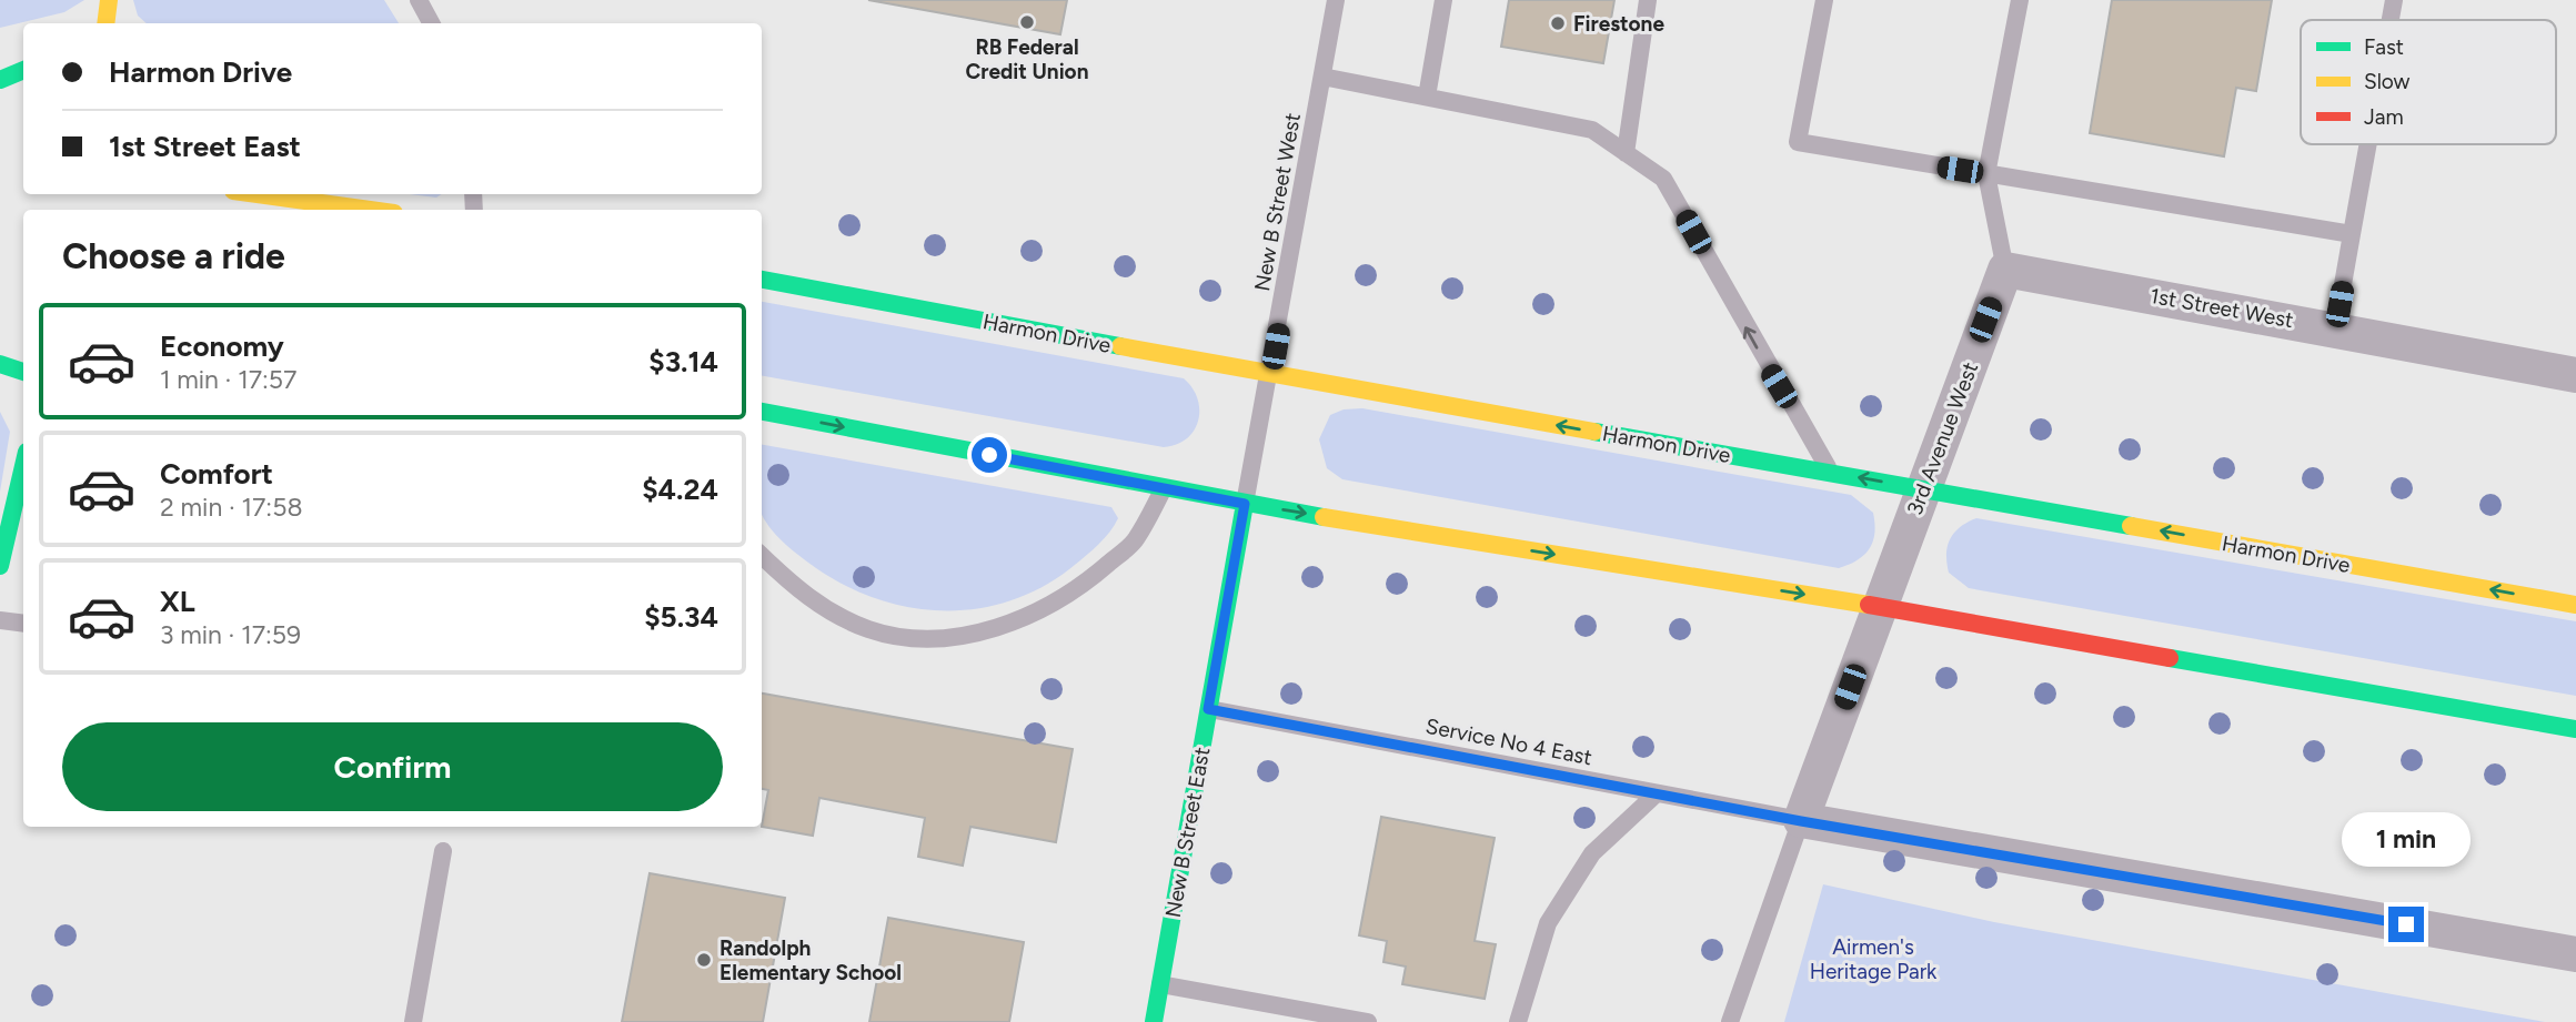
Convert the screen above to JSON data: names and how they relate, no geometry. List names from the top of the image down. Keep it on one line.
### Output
{"streets":{"street":["1st Street West","Harmon Drive","3rd Avenue West","New B Street East"],"lane":["New B Street West","Service No 4 East"]},"crossings":[["New B Street West","Harmon Drive"],["New B Street West","New B Street East"],["1st Street West","3rd Avenue West"],["Harmon Drive","3rd Avenue West"],["3rd Avenue West","Service No 4 East"],["Service No 4 East","New B Street East"]],"parks":["Airmen's Heritage Park"],"places":["RB Federal Credit Union","Firestone","Randolph Elementary School"],"legend":["Fast","Slow","Jam"],"page":{"banner":["Harmon Drive","1st Street East"],"heading":"Choose a ride","list":[{"name":"Economy","note":"1 min · 17:57","value":"$3.14"},{"name":"Comfort","note":"2 min · 17:58","value":"$4.24"},{"name":"XL","note":"3 min · 17:59","value":"$5.34"}],"buttons":"Confirm","bubble":"1 min"}}
